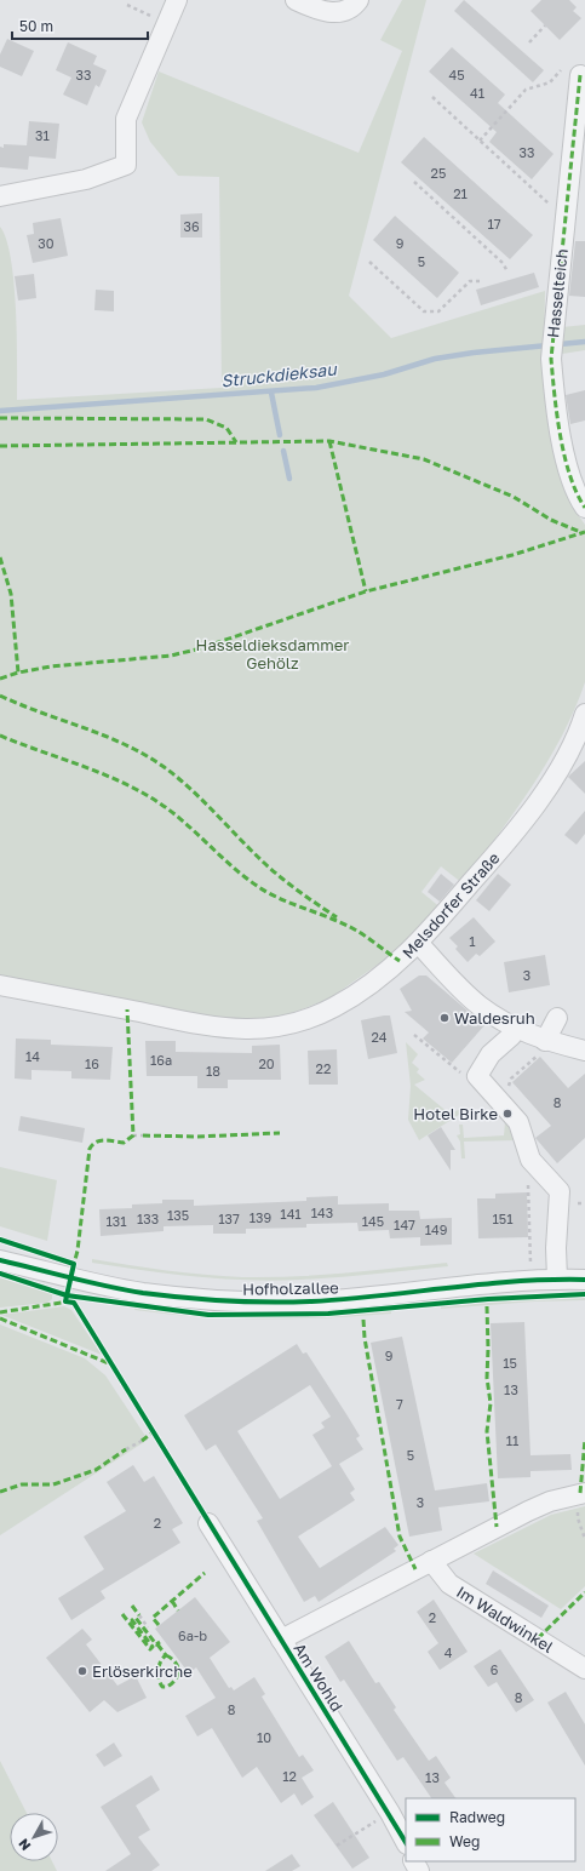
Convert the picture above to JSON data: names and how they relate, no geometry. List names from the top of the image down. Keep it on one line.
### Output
{"streets":{"street":["Hasselteich","Melsdorfer Straße","Hofholzallee","Im Waldwinkel","Am Wohld"]},"water":["Struckdieksau"],"parks":["Hasseldieksdammer Gehölz"],"places":["Waldesruh","Hotel Birke","Erlöserkirche"],"house_numbers":["33","45","41","31","33","25","21","17","36","30","9","5","1","3","24","14","16a","16","20","22","18","8","143","141","135","139","133","137","151","131","145","147","149","9","15","13","7","11","5","3","2","2","6a-b","4","6","8","8","10","12","13"],"legend":["Radweg","Weg"],"scale_bar":"50 m","north":"bottom left"}
